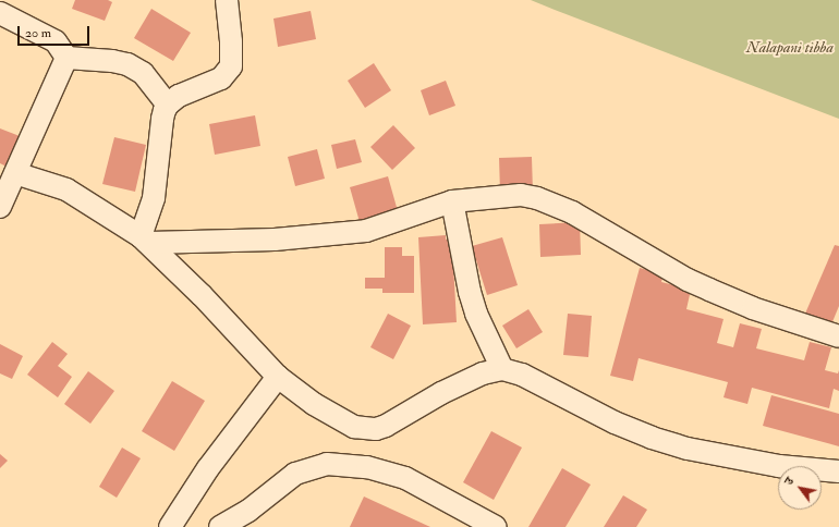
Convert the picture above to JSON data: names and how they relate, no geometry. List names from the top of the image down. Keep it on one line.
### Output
{"parks":["Nalapani tibba"],"scale_bar":"20 m","north":"top left"}
